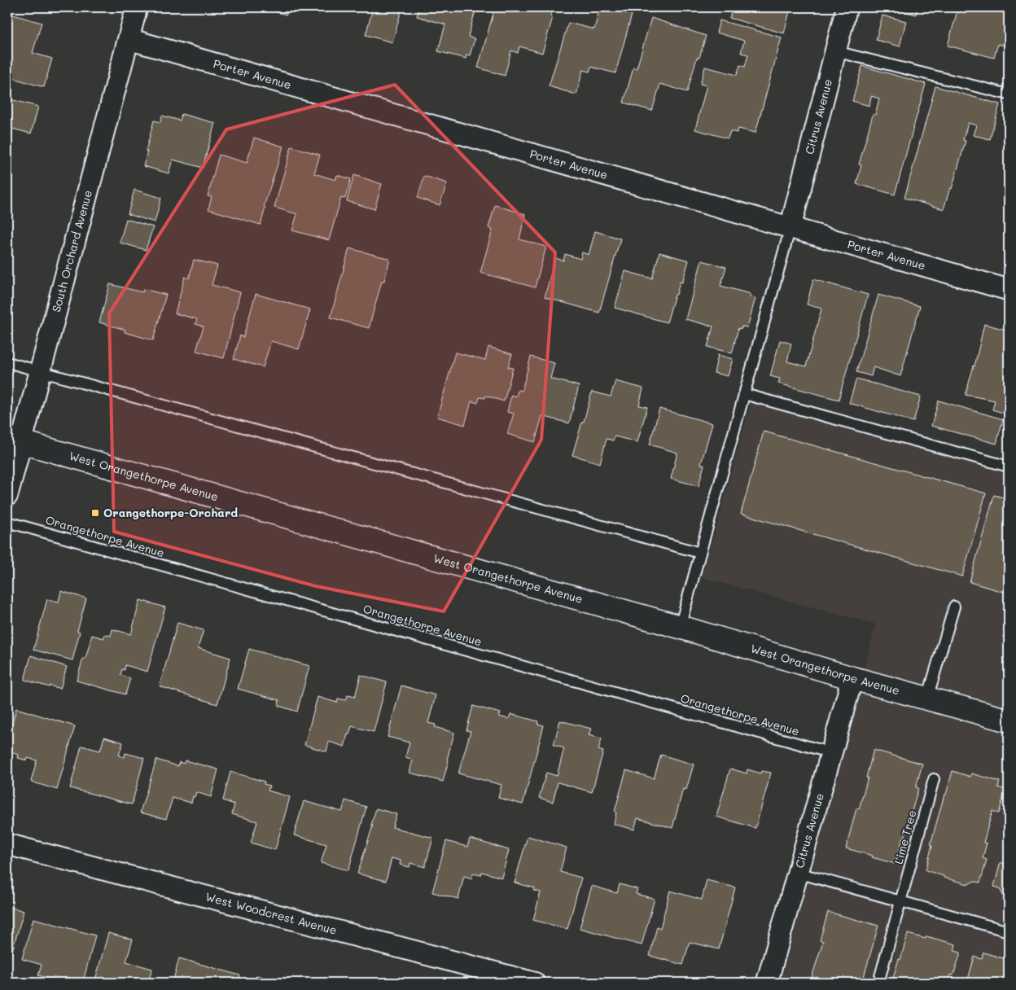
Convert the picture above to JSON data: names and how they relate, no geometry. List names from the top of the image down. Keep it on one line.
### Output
{"streets":{"main road":["West Orangethorpe Avenue"],"street":["Porter Avenue","Citrus Avenue","South Orchard Avenue","West Woodcrest Avenue"],"lane":["Orangethorpe Avenue","Lime Tree"]},"crossings":[["Porter Avenue","Citrus Avenue"],["Porter Avenue","South Orchard Avenue"],["Citrus Avenue","West Orangethorpe Avenue"],["Citrus Avenue","Orangethorpe Avenue"],["South Orchard Avenue","West Orangethorpe Avenue"]],"places":{"transit":["Orangethorpe-Orchard"]}}
